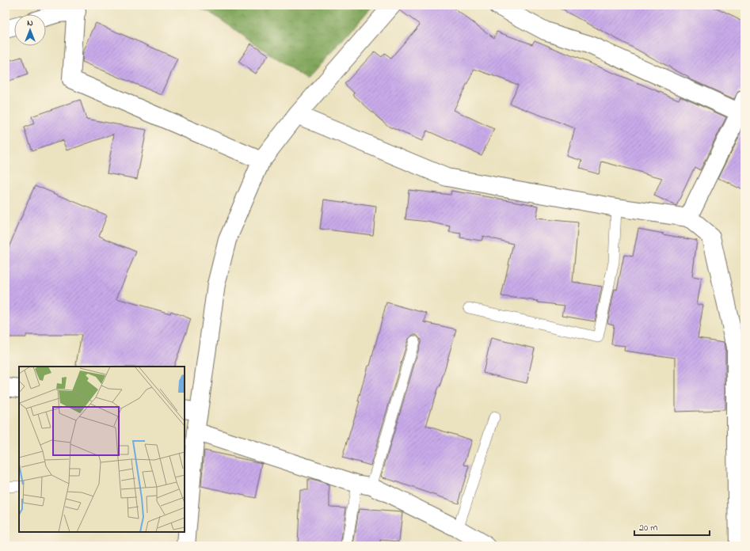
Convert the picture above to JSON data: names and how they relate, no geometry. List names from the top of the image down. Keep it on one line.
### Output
{"scale_bar":"20 m","north":"top"}
